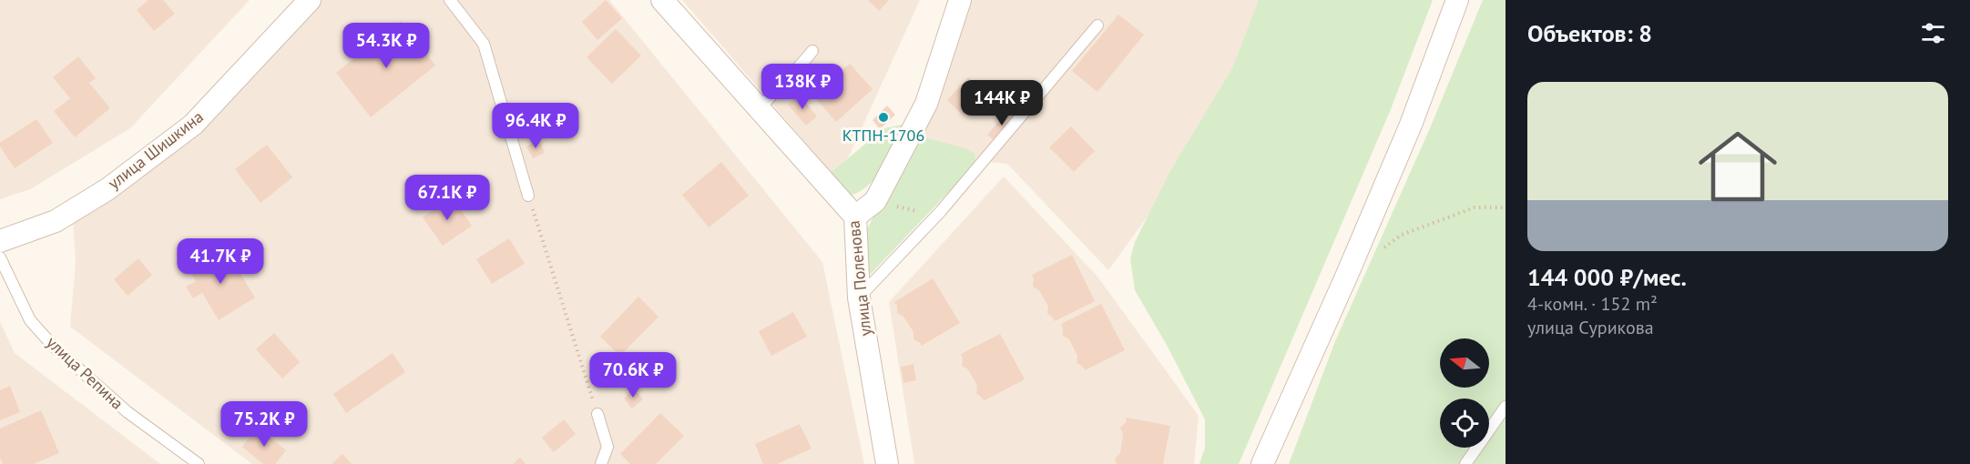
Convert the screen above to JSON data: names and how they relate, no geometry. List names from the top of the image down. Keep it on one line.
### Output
{"streets":{"street":["улица Шишкина","улица Поленова"],"lane":["улица Репина"]},"places":["КТПН-1706"],"north":"left","page":{"heading":"Объектов: 8","price":["54.3K ₽","138K ₽","144K ₽","96.4K ₽","67.1K ₽","41.7K ₽","70.6K ₽","75.2K ₽"],"list":[{"name":"144 000 ₽/мес.","note":"4-комн. · 152 m² · улица Сурикова"}]}}
